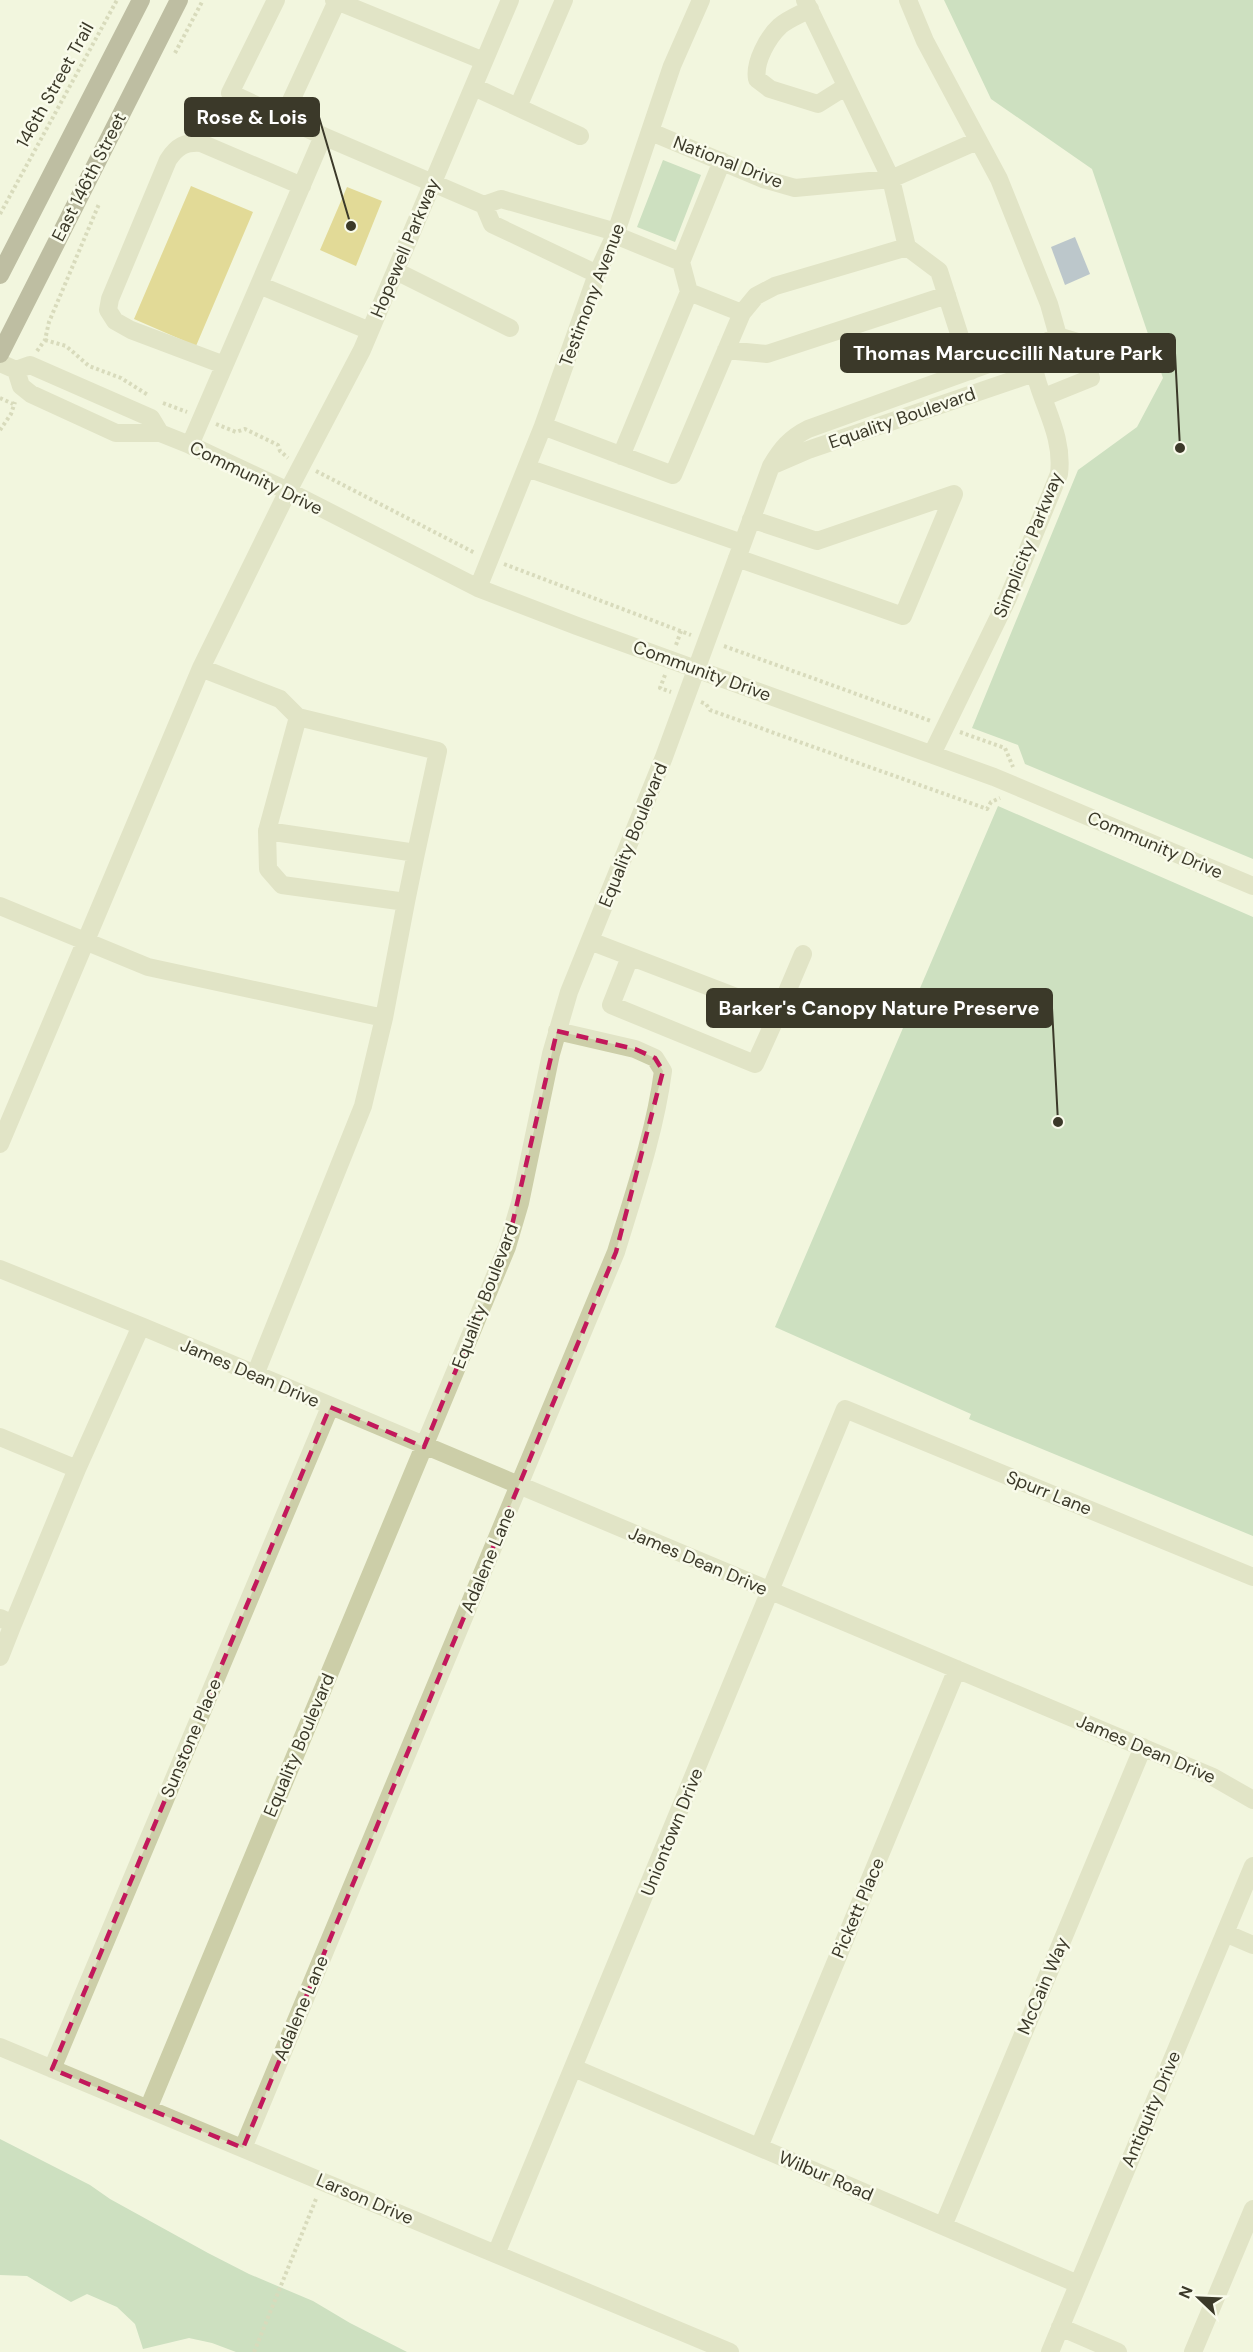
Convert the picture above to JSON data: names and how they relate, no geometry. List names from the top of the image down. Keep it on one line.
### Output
{"streets":{"main road":["East 146th Street"],"street":["National Drive","Hopewell Parkway","Testimony Avenue","Equality Boulevard","Community Drive","Simplicity Parkway","James Dean Drive","Spurr Lane","Adalene Lane","Sunstone Place","Uniontown Drive","Pickett Place","McCain Way","Antiquity Drive","Wilbur Road","Larson Drive"],"path":["146th Street Trail"]},"crossings":[["National Drive","Testimony Avenue"],["Hopewell Parkway","Community Drive"],["Testimony Avenue","Community Drive"],["Equality Boulevard","Community Drive"],["Equality Boulevard","James Dean Drive"],["Equality Boulevard","Adalene Lane"],["Equality Boulevard","Larson Drive"],["Community Drive","Simplicity Parkway"],["James Dean Drive","Adalene Lane"],["James Dean Drive","Sunstone Place"],["James Dean Drive","Uniontown Drive"],["James Dean Drive","Pickett Place"],["James Dean Drive","McCain Way"],["Spurr Lane","Uniontown Drive"],["Adalene Lane","Larson Drive"],["Sunstone Place","Larson Drive"],["Uniontown Drive","Wilbur Road"],["Uniontown Drive","Larson Drive"],["Pickett Place","Wilbur Road"],["McCain Way","Wilbur Road"],["Antiquity Drive","Wilbur Road"]],"places":["Rose & Lois","Thomas Marcuccilli Nature Park","Barker's Canopy Nature Preserve"],"north":"top left"}
